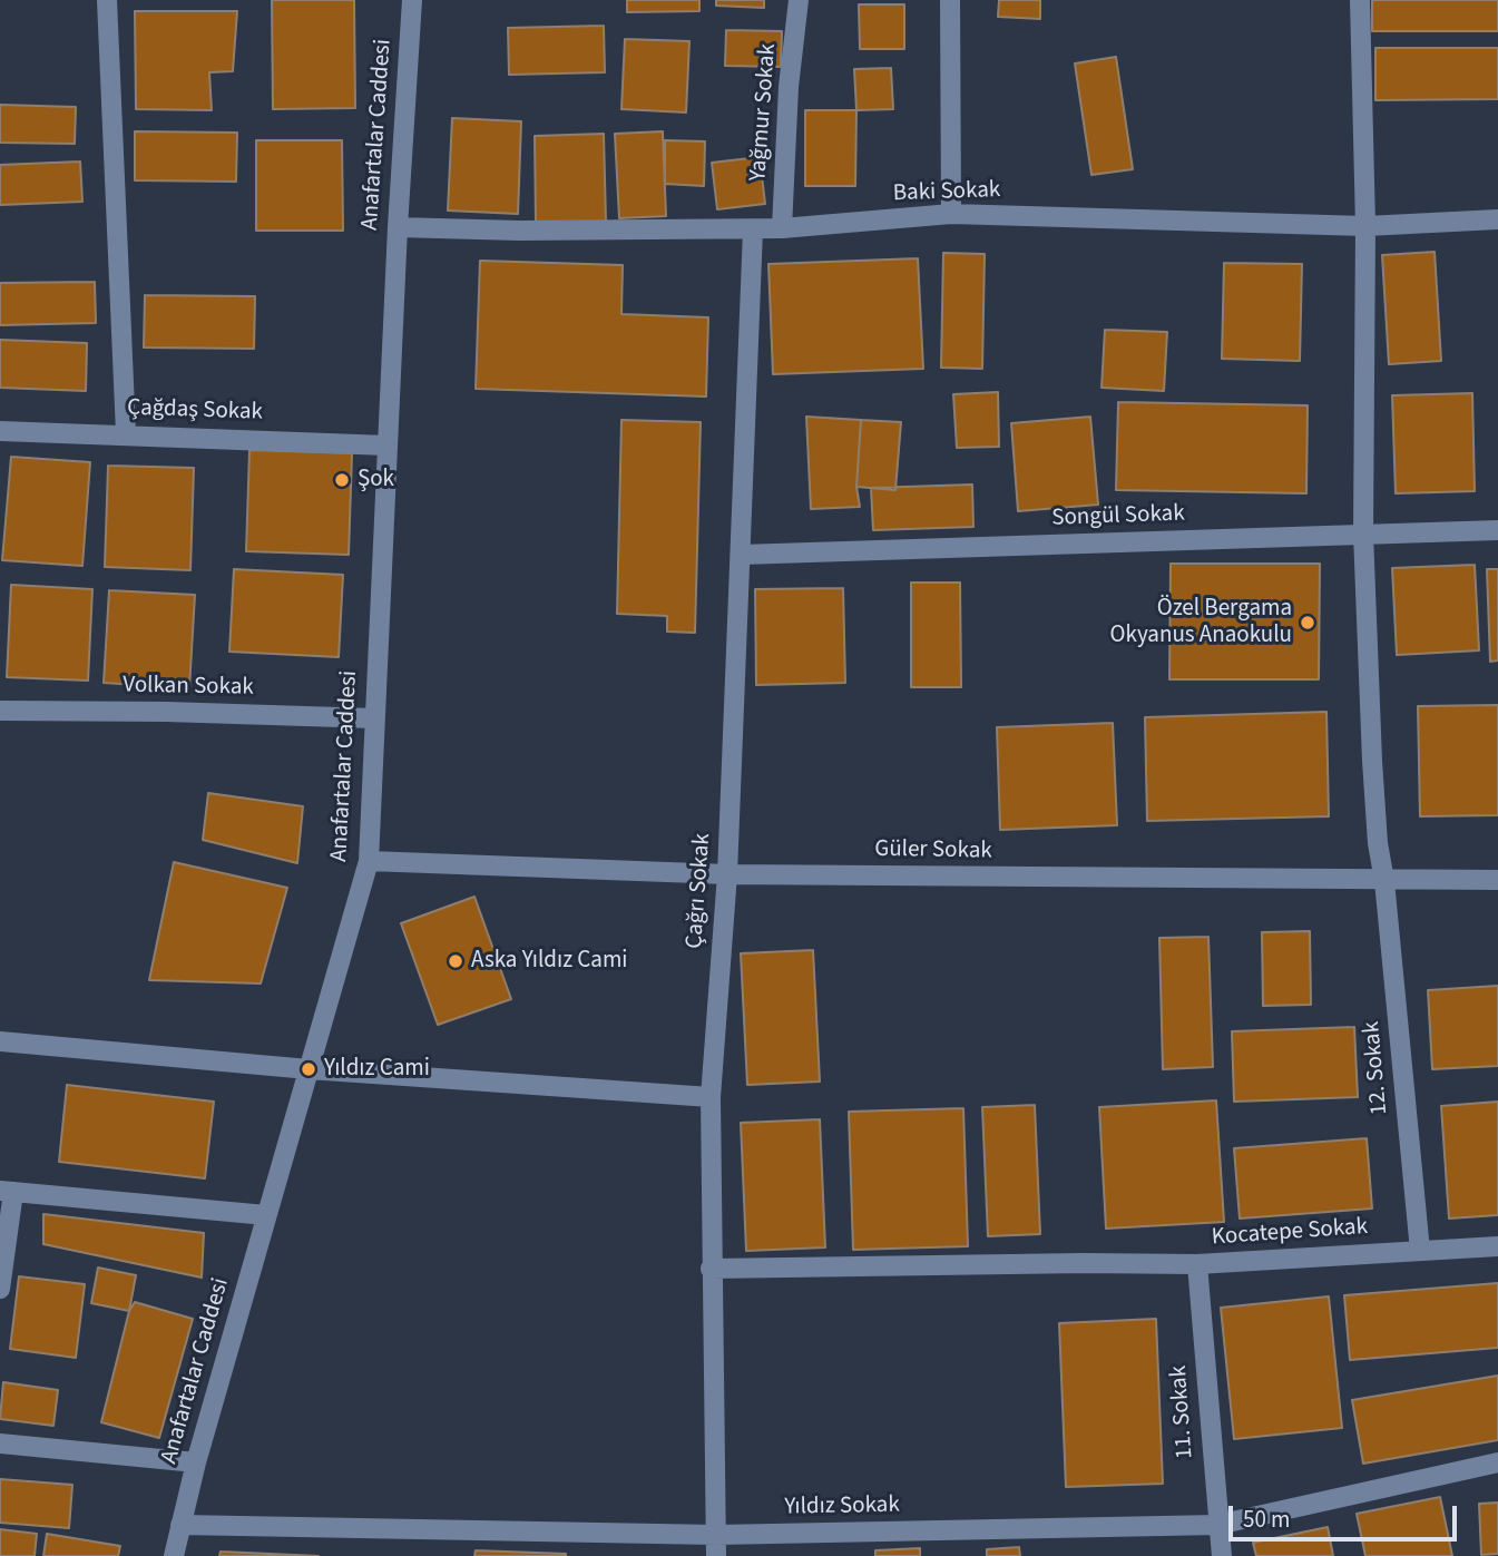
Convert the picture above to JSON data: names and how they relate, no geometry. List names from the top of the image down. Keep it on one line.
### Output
{"streets":{"street":["Yağmur Sokak","Anafartalar Caddesi","Baki Sokak","Çağdaş Sokak","Songül Sokak","Volkan Sokak","Güler Sokak","Çağrı Sokak","12. Sokak","Kocatepe Sokak","11. Sokak","Yıldız Sokak"]},"crossings":[["Yağmur Sokak","Baki Sokak"],["Anafartalar Caddesi","Baki Sokak"],["Anafartalar Caddesi","Çağdaş Sokak"],["Anafartalar Caddesi","Volkan Sokak"],["Anafartalar Caddesi","Güler Sokak"],["Anafartalar Caddesi","Yıldız Sokak"],["Baki Sokak","Çağrı Sokak"],["Baki Sokak","12. Sokak"],["Songül Sokak","Çağrı Sokak"],["Songül Sokak","12. Sokak"],["Güler Sokak","Çağrı Sokak"],["Güler Sokak","12. Sokak"],["Çağrı Sokak","Kocatepe Sokak"],["Çağrı Sokak","Yıldız Sokak"],["12. Sokak","Kocatepe Sokak"],["Kocatepe Sokak","11. Sokak"],["11. Sokak","Yıldız Sokak"]],"places":["Şok","Özel Bergama Okyanus Anaokulu","Aska Yıldız Cami","Yıldız Cami"],"scale_bar":"50 m"}
